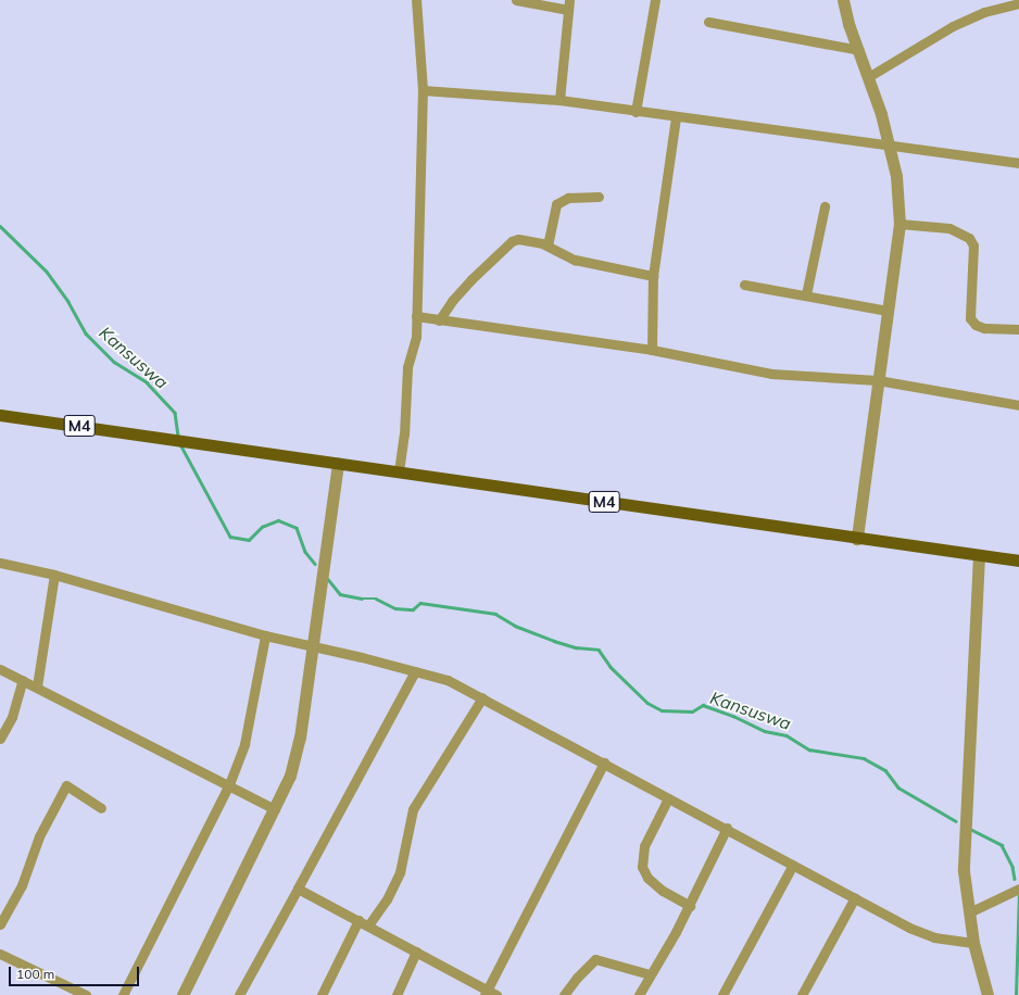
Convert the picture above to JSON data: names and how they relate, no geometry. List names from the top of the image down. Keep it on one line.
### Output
{"streets":{"main road":["M4"]},"water":["Kansuswa"],"scale_bar":"100 m"}
